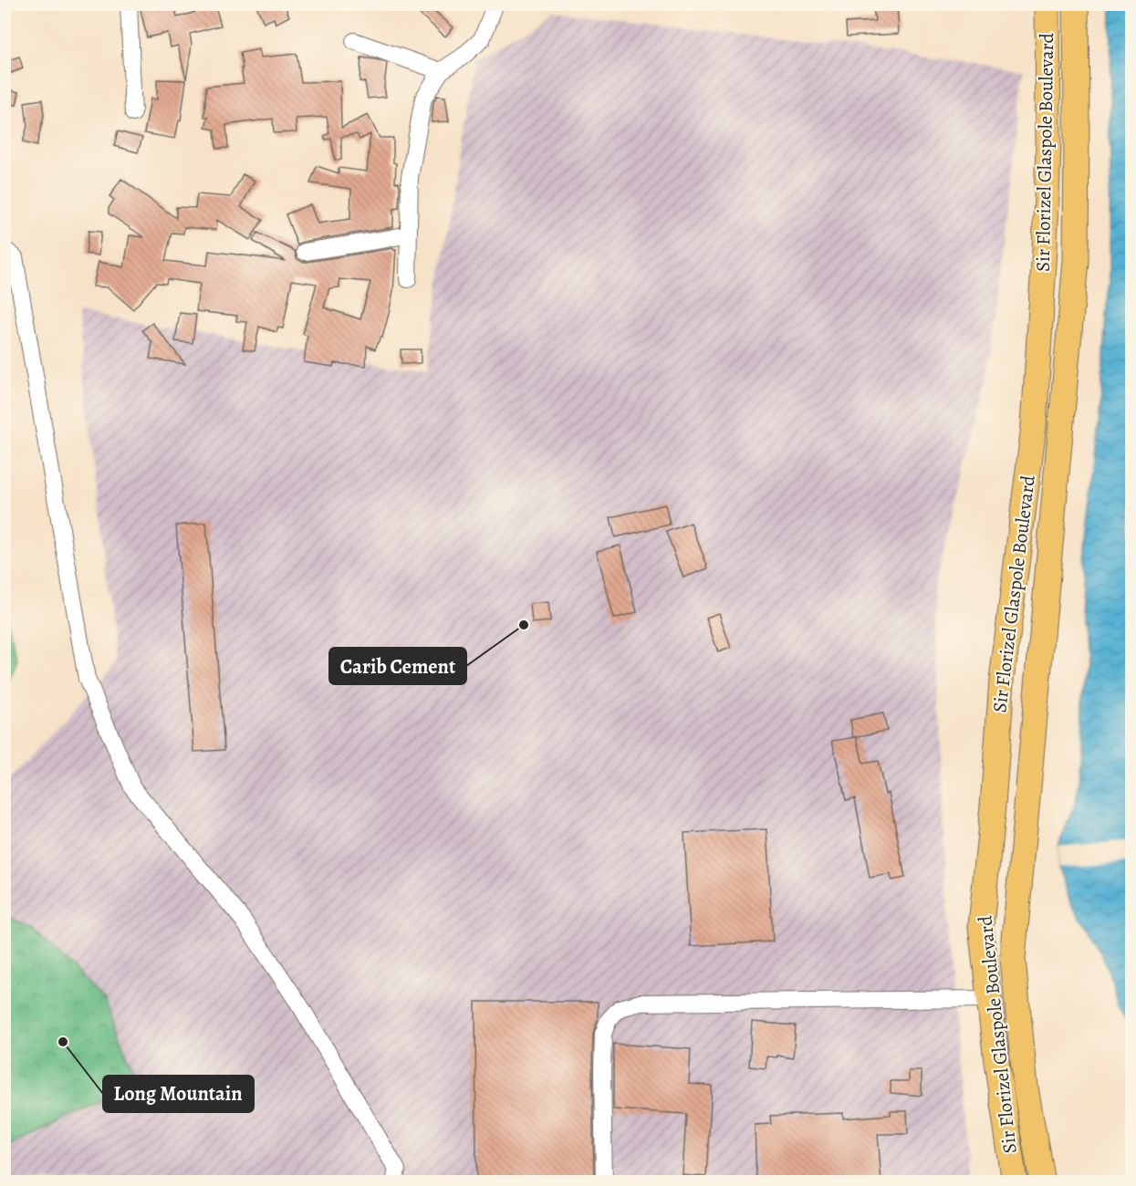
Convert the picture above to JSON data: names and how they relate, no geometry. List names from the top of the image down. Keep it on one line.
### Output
{"streets":{"highway":["Sir Florizel Glaspole Boulevard"]},"places":["Carib Cement","Long Mountain"]}
